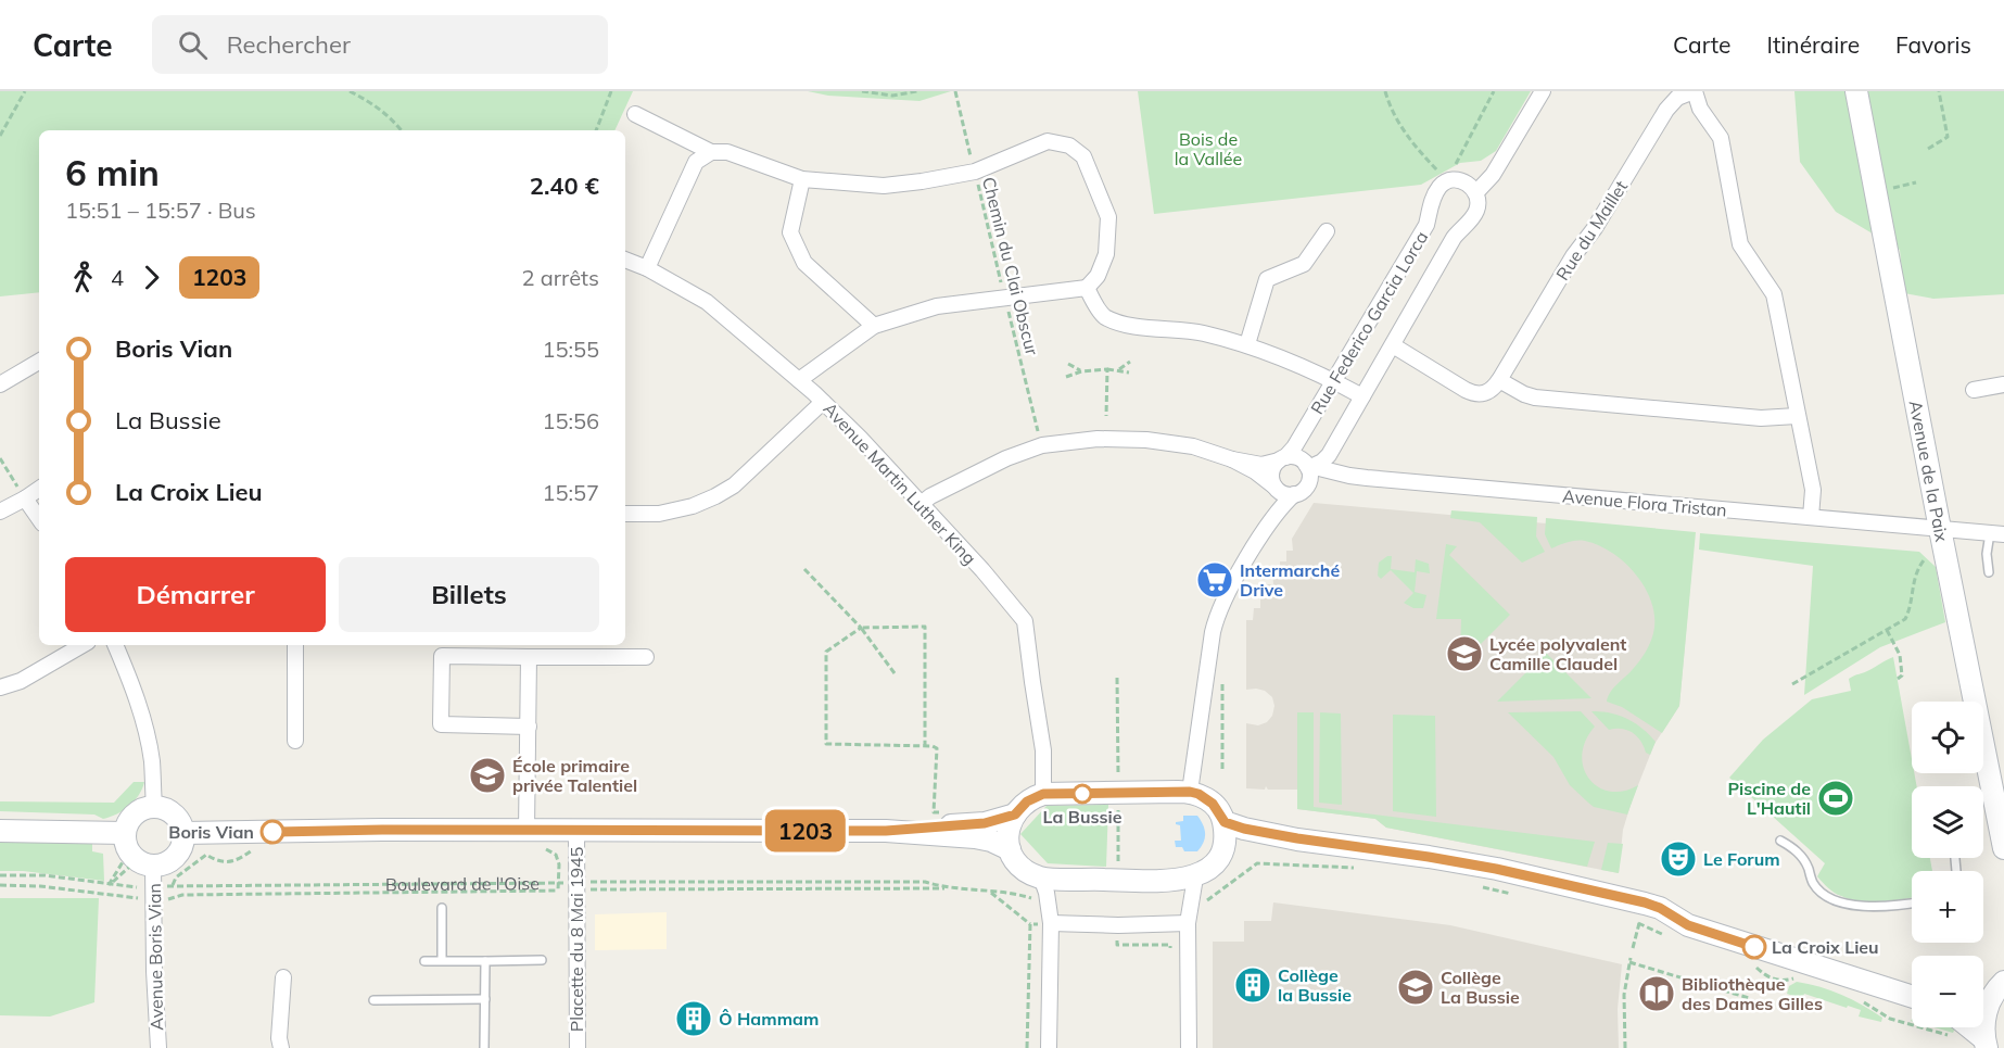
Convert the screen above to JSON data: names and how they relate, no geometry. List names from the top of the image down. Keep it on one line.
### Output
{"streets":{"main road":["Avenue de la Paix"],"street":["Rue du Maillet","Rue Federico Garcia Lorca","Avenue Martin Luther King","Avenue Flora Tristan","Placette du 8 Mai 1945","Avenue Boris Vian"],"path":["Chemin du Clai Obscur","Boulevard de l'Oise"]},"crossings":[["Rue du Maillet","Avenue Flora Tristan"],["Avenue de la Paix","Avenue Flora Tristan"],["Boulevard de l'Oise","Placette du 8 Mai 1945"],["Boulevard de l'Oise","Avenue Boris Vian"]],"parks":["Bois de la Vallée"],"places":{"supermarket":["Intermarché Drive"],"school or university":["Lycée polyvalent Camille Claudel","École primaire privée Talentiel","Collège La Bussie"],"other":["La Bussie","Boris Vian","La Croix Lieu"],"sports":["Piscine de L'Hautil"],"theatre":["Le Forum"],"building":["Collège la Bussie","Ô Hammam"],"library":["Bibliothèque des Dames Gilles"]},"lines":["bus line 1203"],"page":{"header":"Carte","search":"Rechercher","nav":["Carte","Itinéraire","Favoris"],"on_map":"1203","heading":["6 min","15:51 – 15:57 · Bus","2.40 €"],"legs":["4","1203","2 arrêts"],"list":[{"name":"Boris Vian","value":"15:55"},{"name":"La Bussie","value":"15:56"},{"name":"La Croix Lieu","value":"15:57"}],"buttons":["Démarrer","Billets"],"map_buttons":["+","−"]}}
